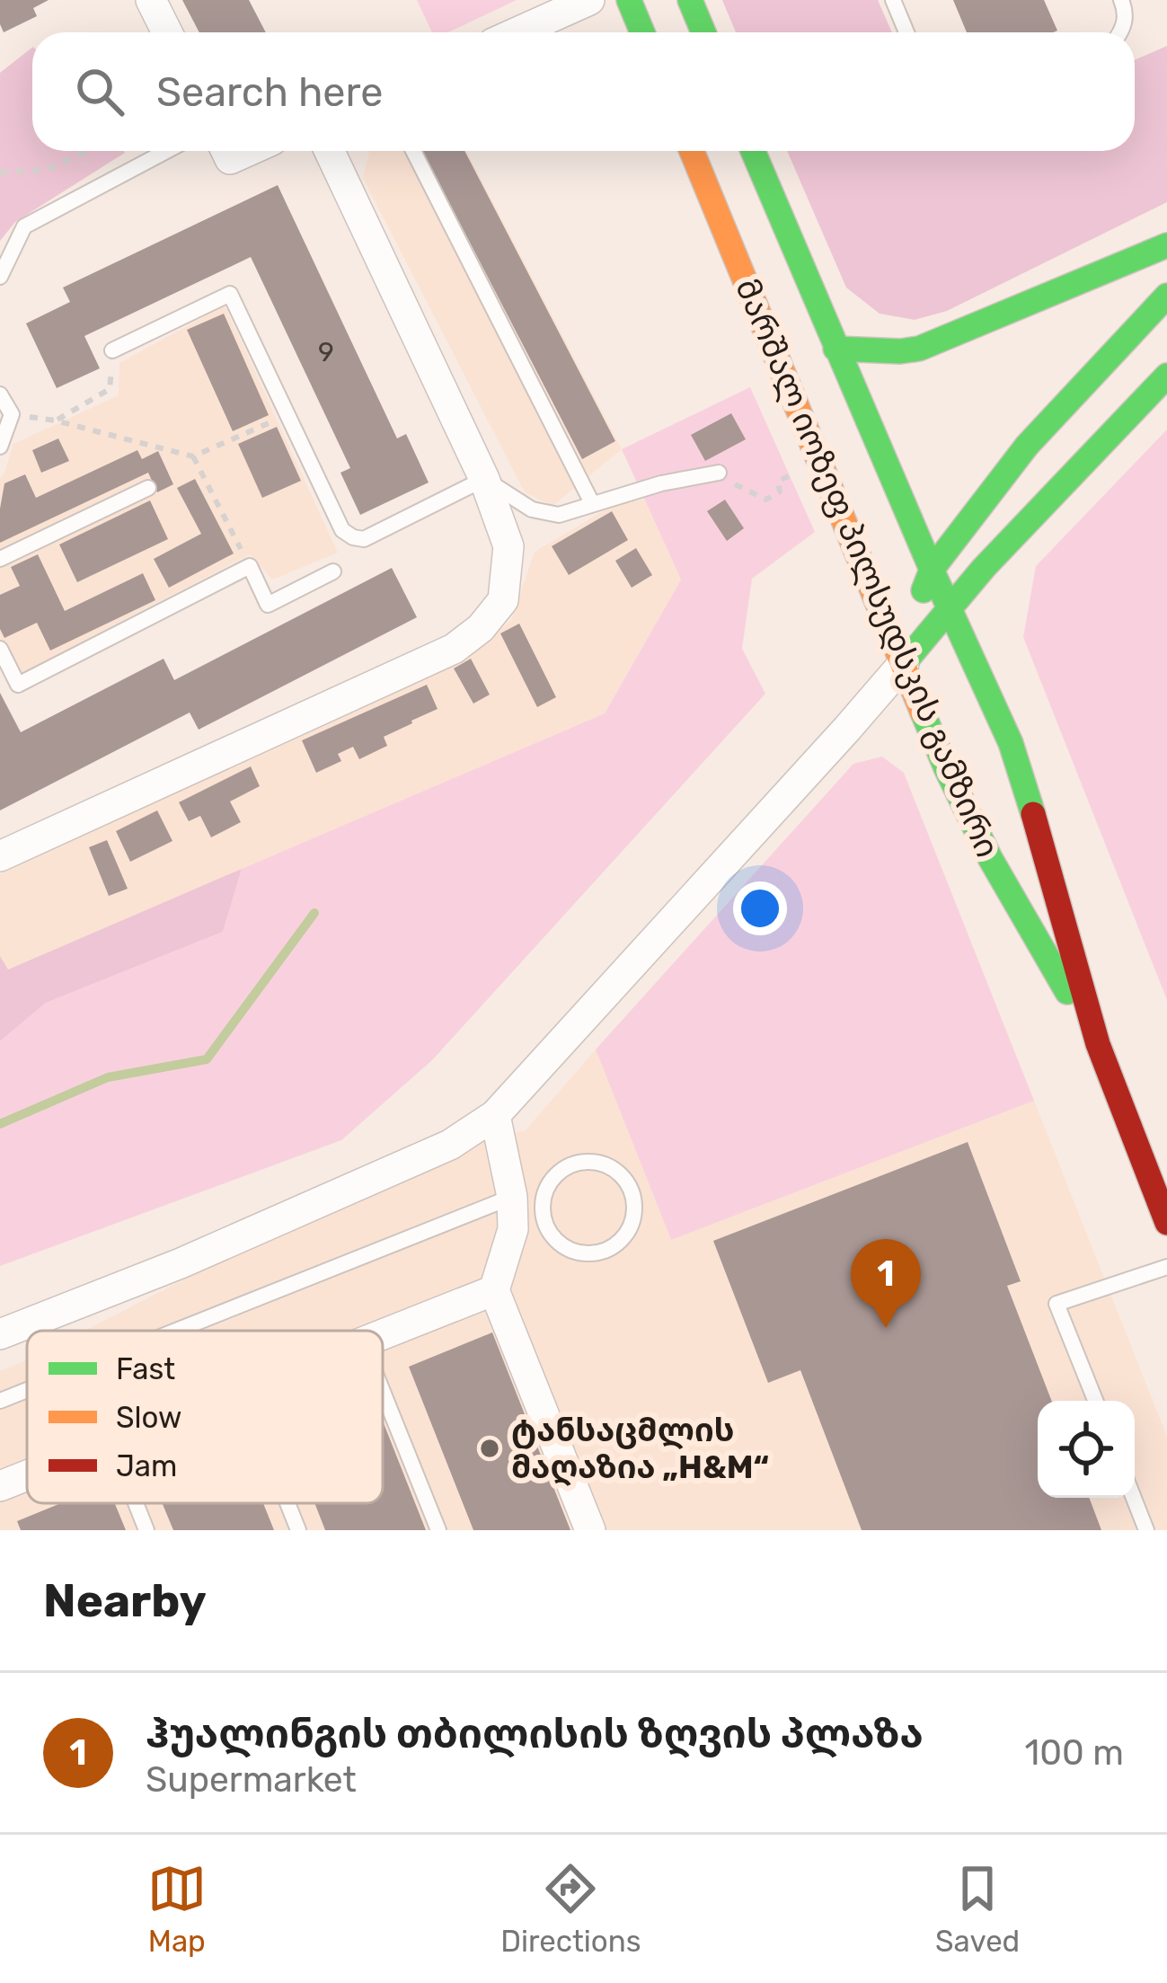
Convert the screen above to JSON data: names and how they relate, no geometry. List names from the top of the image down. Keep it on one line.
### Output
{"streets":{"main road":["მარშალ იოზეფ პილსუდსკის გამზირი"]},"places":["ტანსაცმლის მაღაზია „H&M“"],"house_numbers":["9"],"legend":["Fast","Slow","Jam"],"page":{"search":"Search here","pins":"1","heading":"Nearby","list":[{"mark":"1","name":"ჰუალინგის თბილისის ზღვის პლაზა","note":"Supermarket","value":"100 m"}],"nav":["Map","Directions","Saved"]}}
